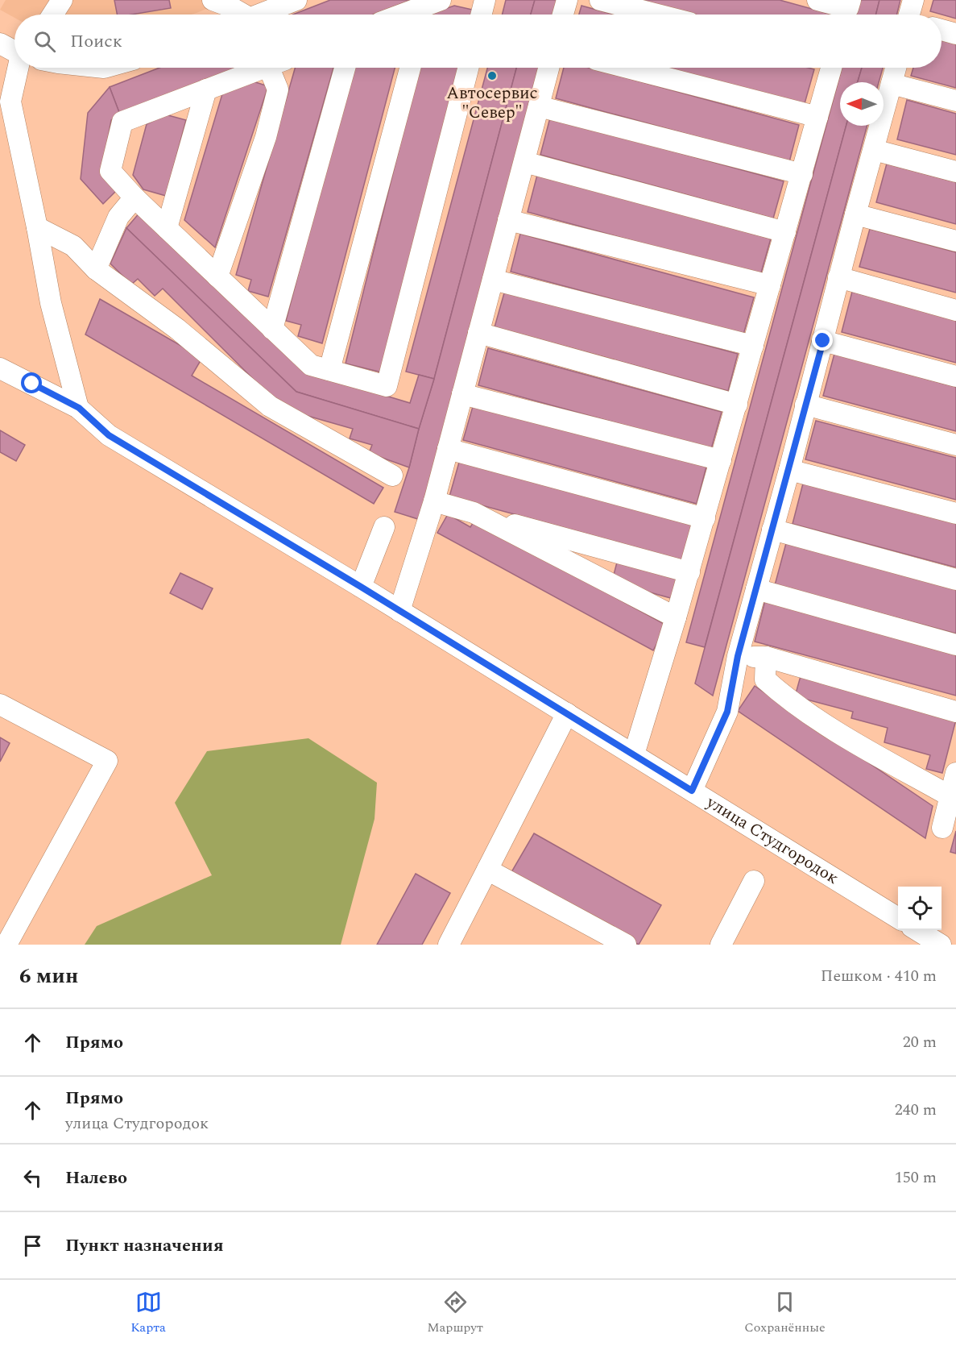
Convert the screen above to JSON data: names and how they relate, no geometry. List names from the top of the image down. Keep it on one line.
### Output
{"streets":{"street":["улица Студгородок"]},"places":["Автосервис \"Север\""],"north":"left","page":{"search":"Поиск","heading":["6 мин","Пешком · 410 m"],"list":[["Прямо","20 m"],["Прямо","улица Студгородок","240 m"],["Налево","150 m"],"Пункт назначения"],"nav":["Карта","Маршрут","Сохранённые"]}}
